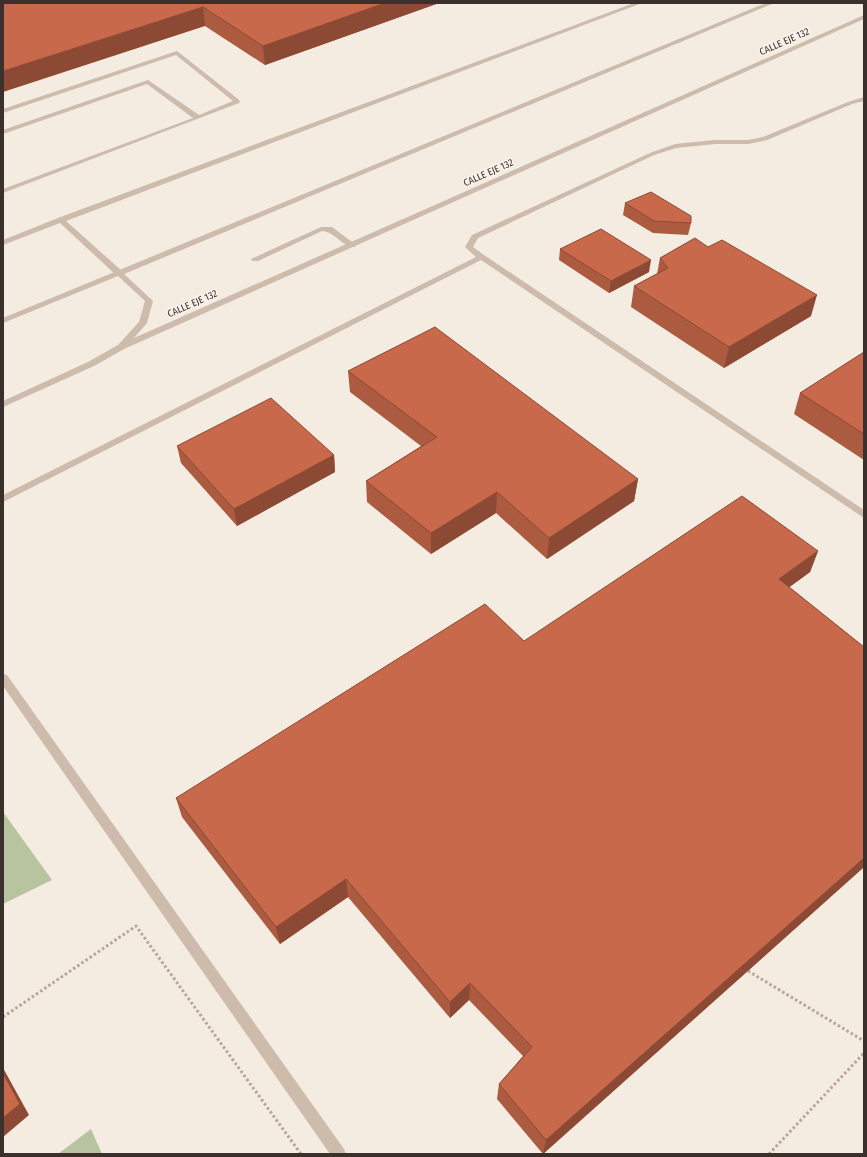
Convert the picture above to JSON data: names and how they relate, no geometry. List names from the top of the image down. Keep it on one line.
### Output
{"streets":{"street":["CALLE EJE 132"]}}
